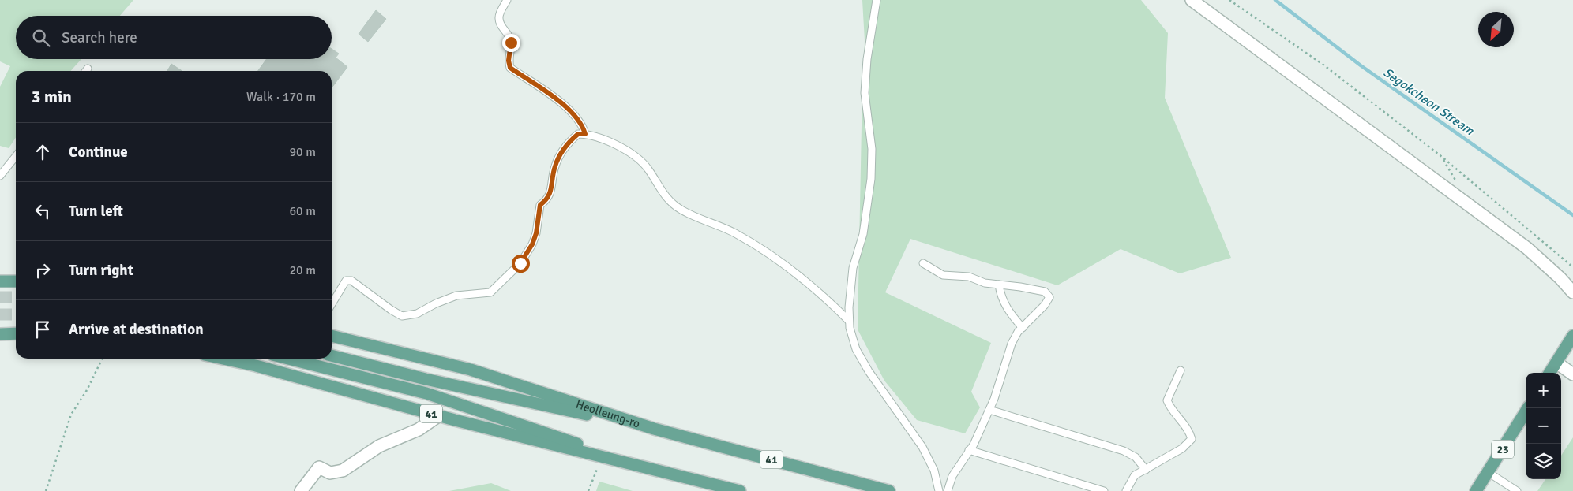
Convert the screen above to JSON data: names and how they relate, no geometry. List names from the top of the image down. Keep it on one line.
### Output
{"streets":{"main road":["41","Heolleung-ro","23"]},"water":["Segokcheon Stream"],"north":"bottom left","page":{"search":"Search here","heading":["3 min","Walk · 170 m"],"list":[["Continue","90 m"],["Turn left","60 m"],["Turn right","20 m"],"Arrive at destination"],"map_buttons":["+","−"]}}
